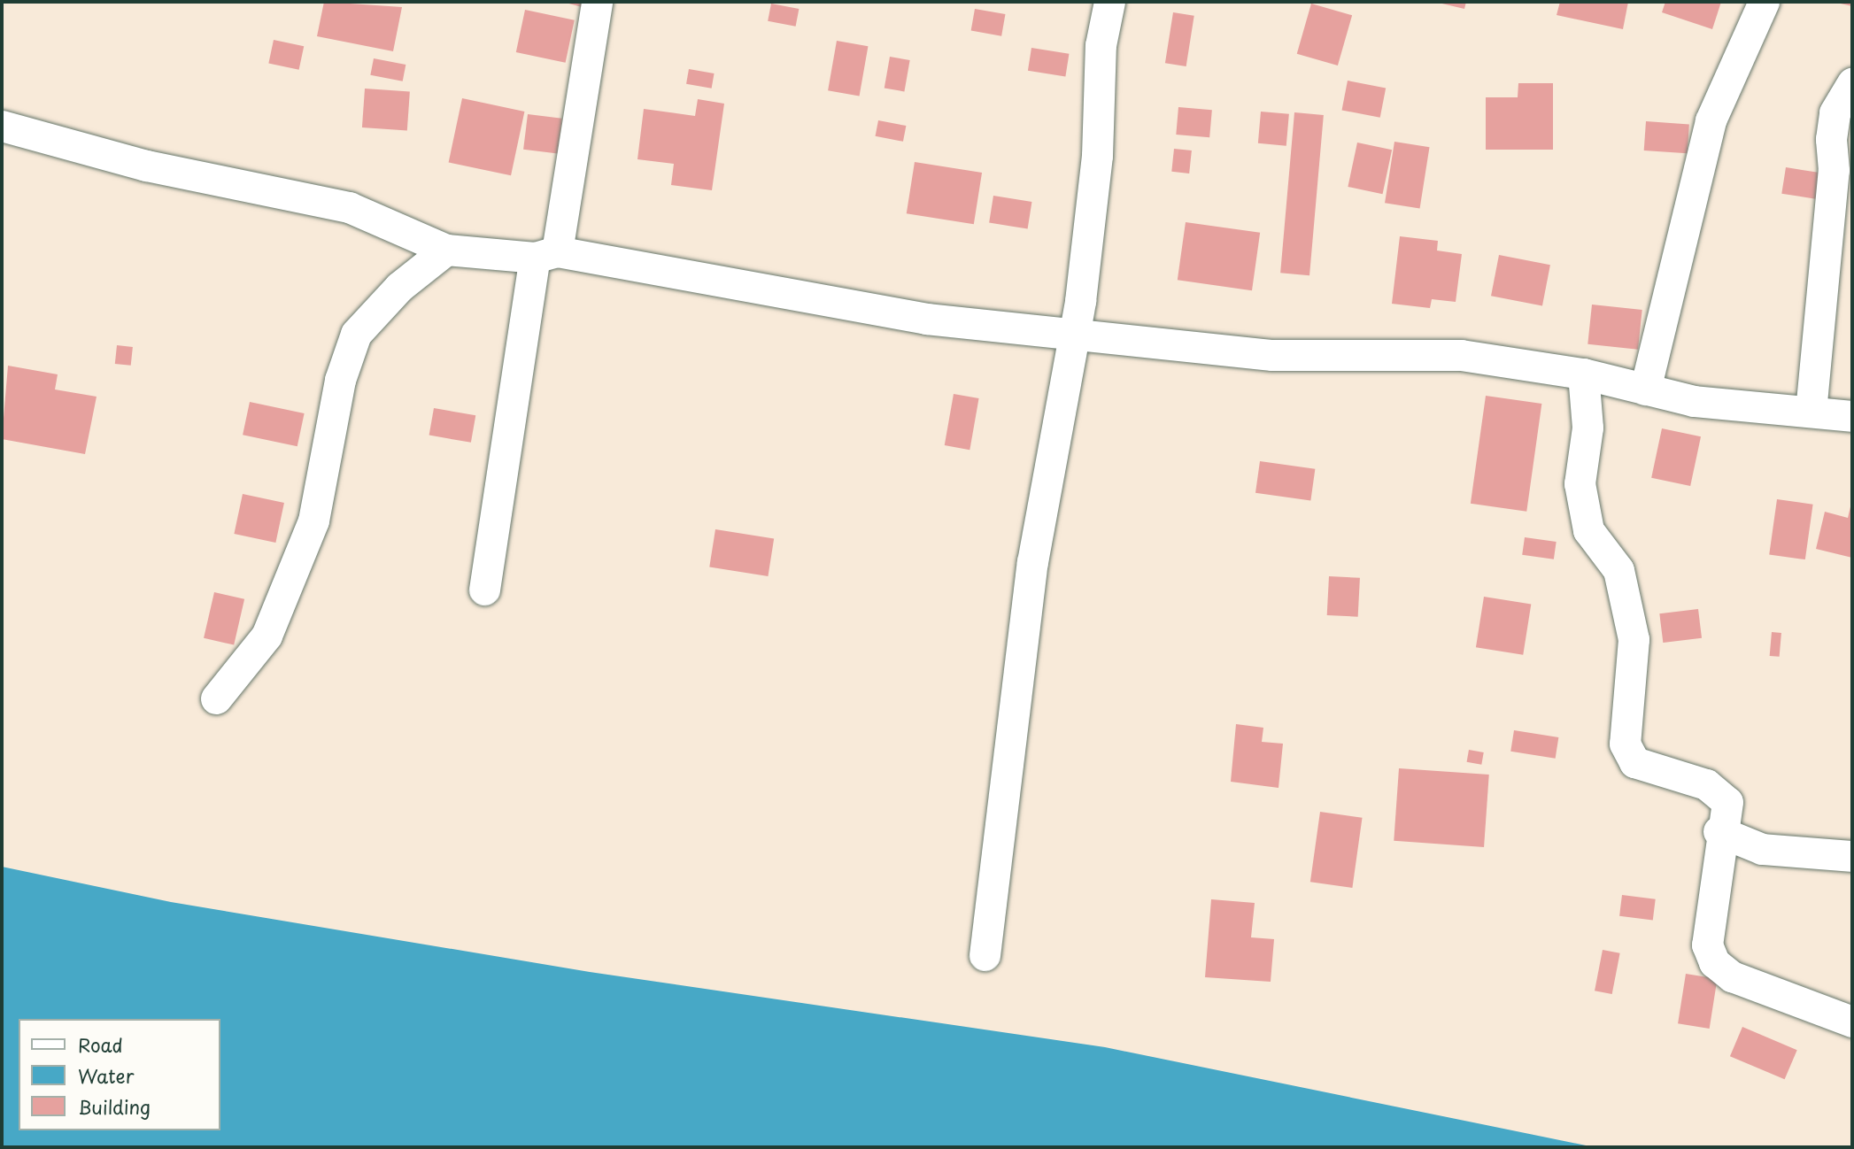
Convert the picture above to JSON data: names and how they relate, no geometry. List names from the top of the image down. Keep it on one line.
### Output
{"legend":["Road","Water","Building"]}
